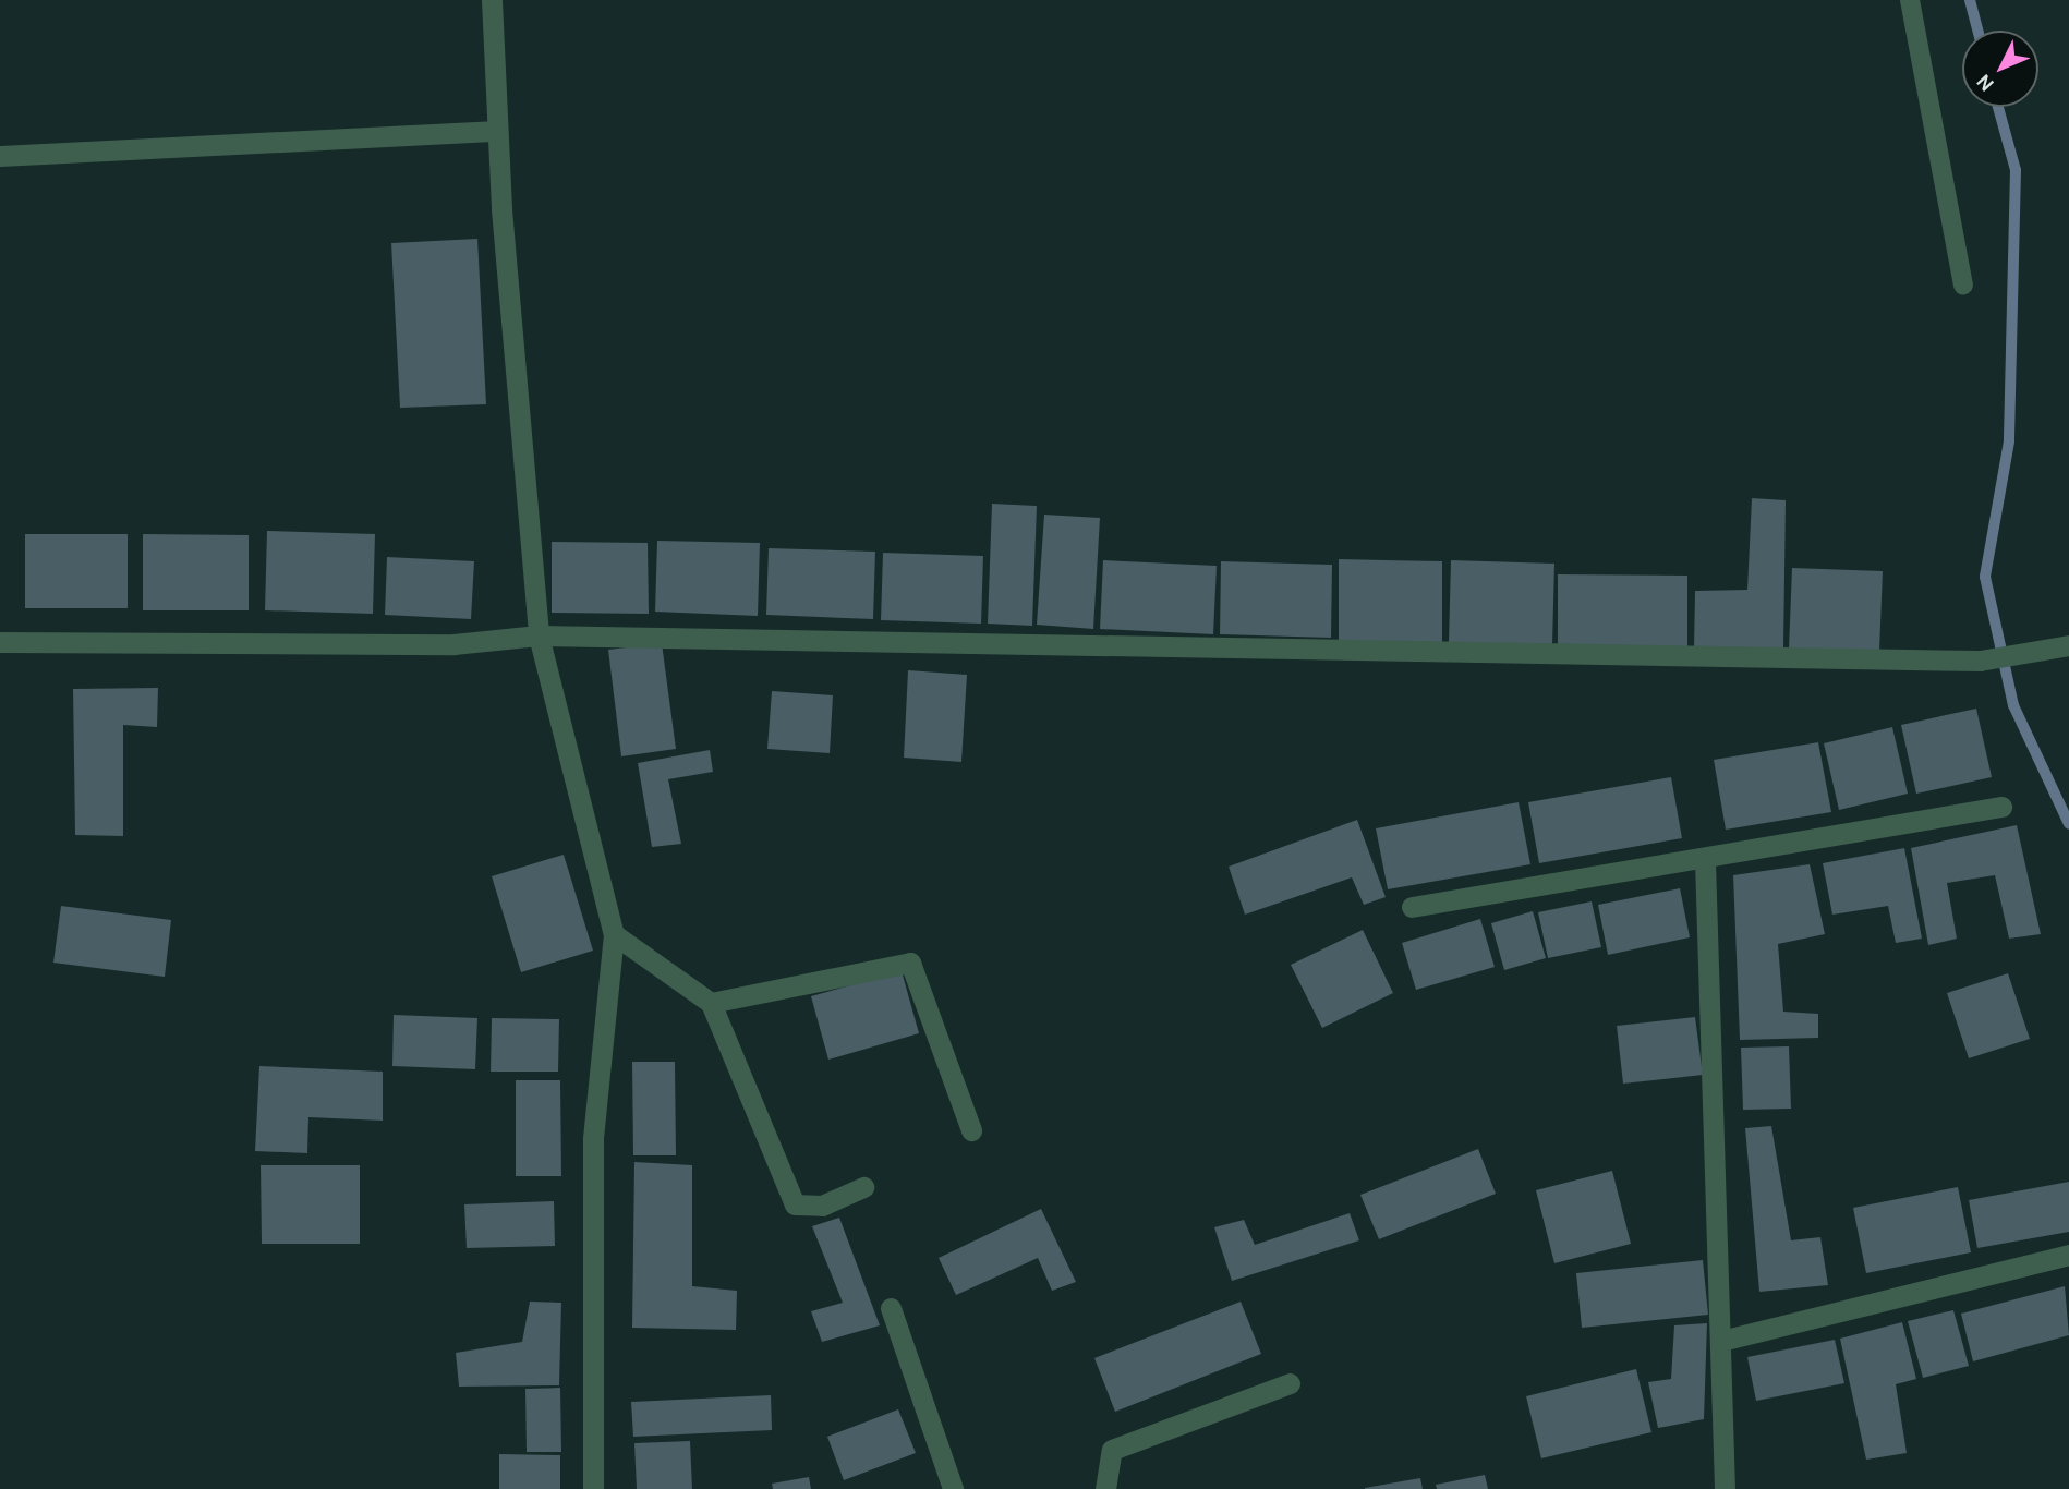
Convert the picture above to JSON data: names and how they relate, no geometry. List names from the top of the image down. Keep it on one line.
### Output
{"north":"bottom left"}
